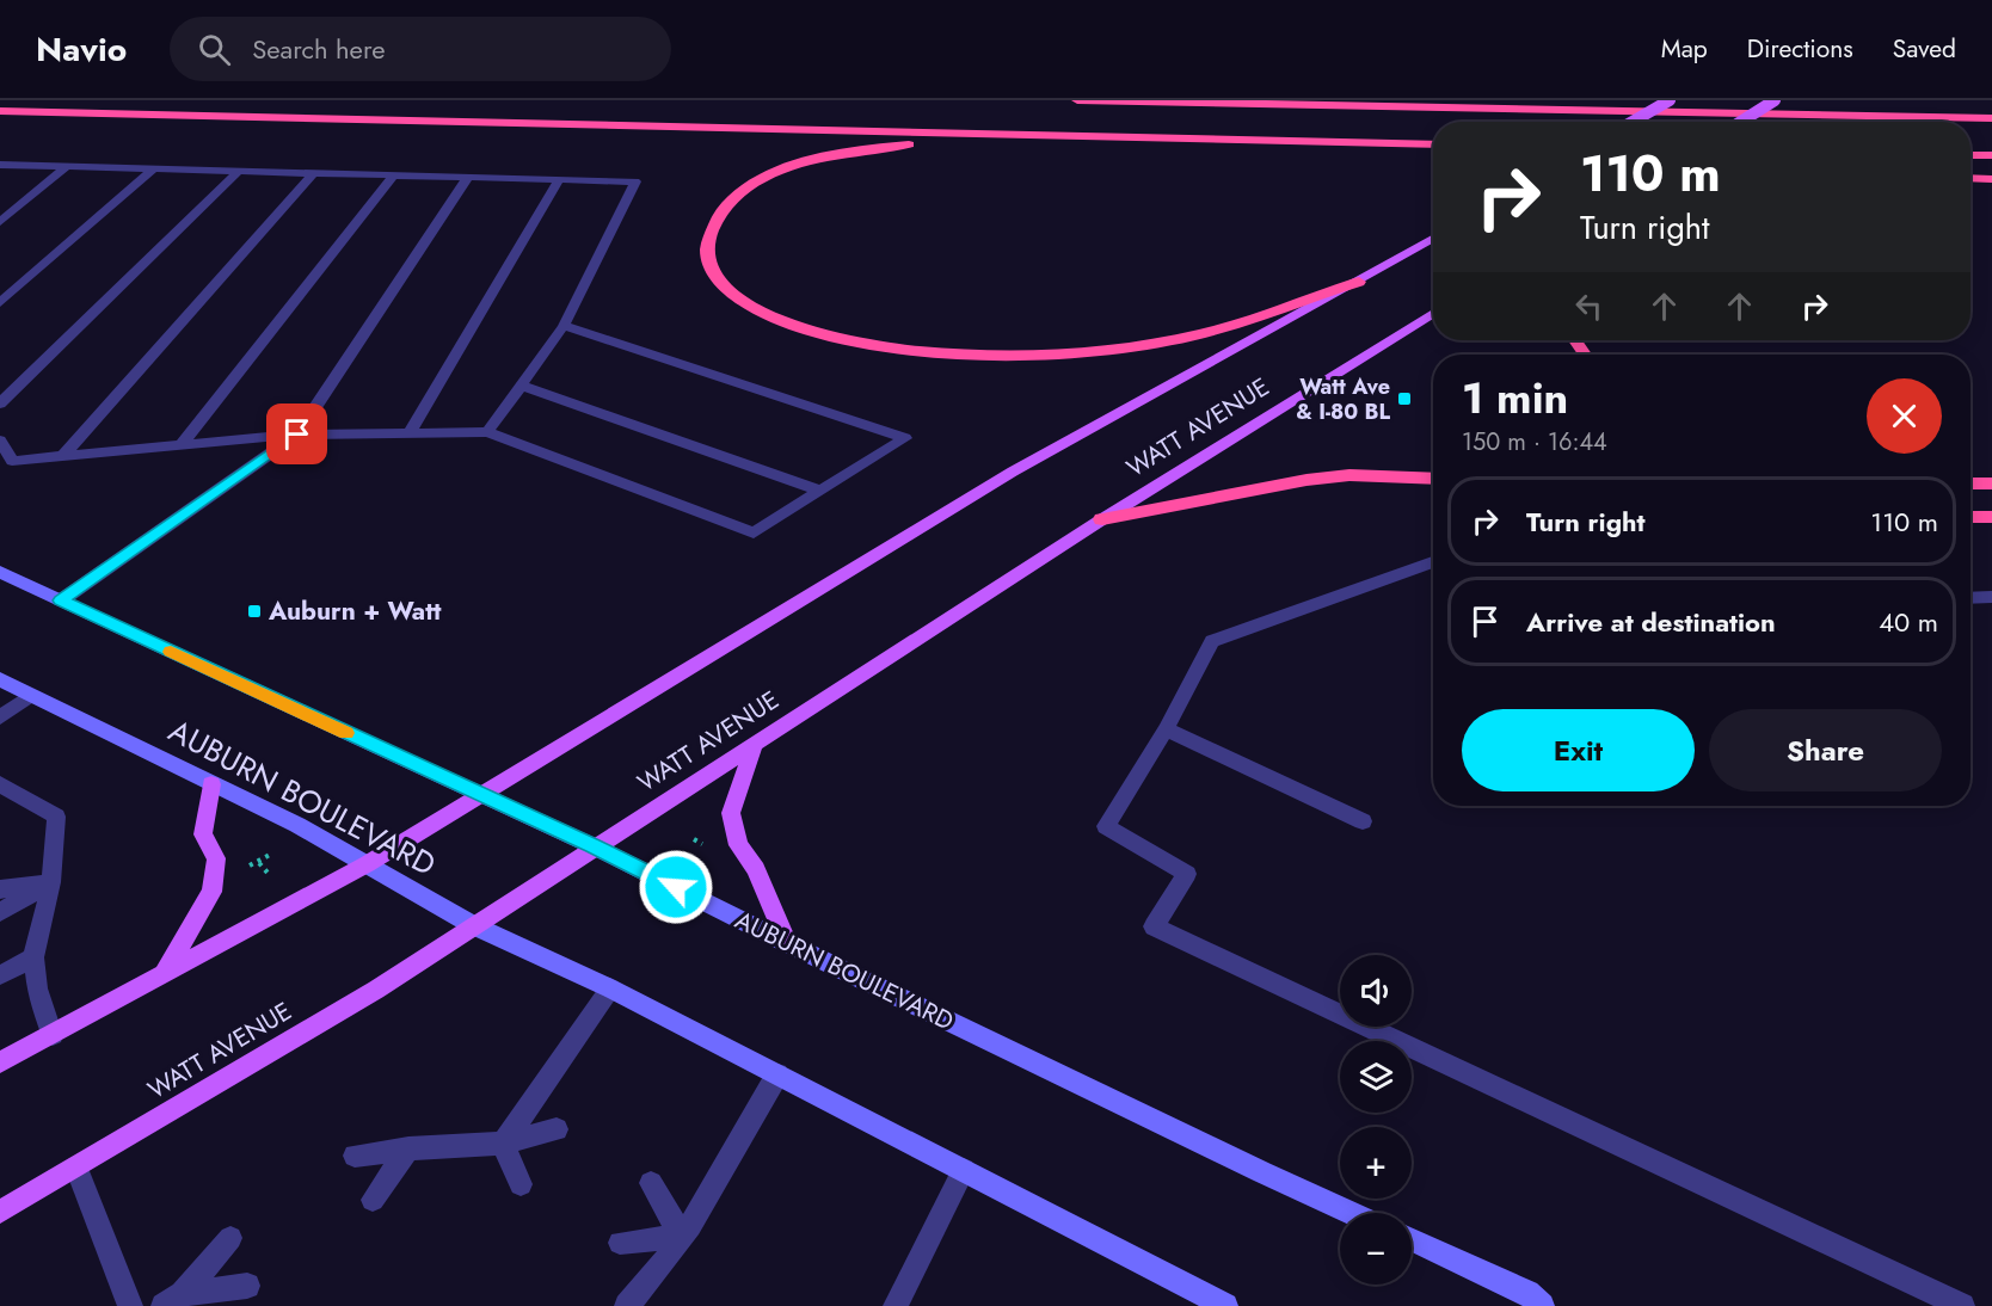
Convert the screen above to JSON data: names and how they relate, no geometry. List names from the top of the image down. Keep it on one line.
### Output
{"streets":{"main road":["WATT AVENUE","AUBURN BOULEVARD"]},"crossings":[["WATT AVENUE","AUBURN BOULEVARD"]],"places":{"transit":["Watt Ave & I-80 BL","Auburn + Watt"]},"page":{"header":"Navio","search":"Search here","nav":["Map","Directions","Saved"],"turn":["110 m","Turn right"],"heading":["1 min","150 m · 16:44"],"list":[{"name":"Turn right","value":"110 m"},{"name":"Arrive at destination","value":"40 m"}],"buttons":["Exit","Share"],"map_buttons":["+","−"]}}
